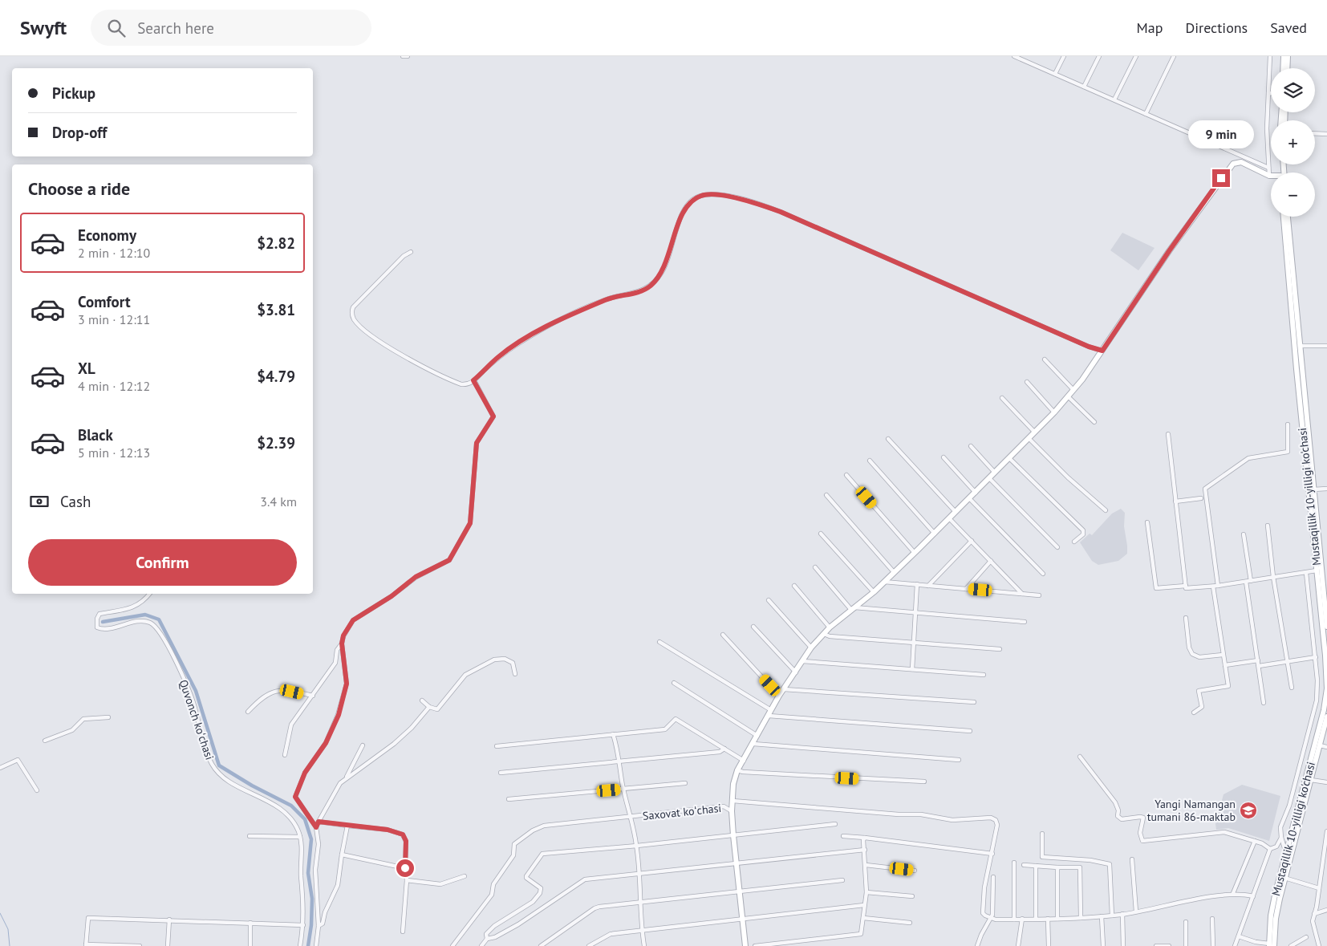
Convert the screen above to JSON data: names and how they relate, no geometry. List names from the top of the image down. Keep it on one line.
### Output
{"streets":{"main road":["Mustaqillik 10-yilligi ko'chasi"],"street":["Quvonch koʻchasi","Saxovat koʻchasi"]},"places":{"school or university":["Yangi Namangan tumani 86-maktab"]},"page":{"header":"Swyft","search":"Search here","nav":["Map","Directions","Saved"],"map_buttons":["+","−"],"banner":["Pickup","Drop-off"],"bubble":"9 min","heading":"Choose a ride","list":[{"name":"Economy","note":"2 min · 12:10","value":"$2.82"},{"name":"Comfort","note":"3 min · 12:11","value":"$3.81"},{"name":"XL","note":"4 min · 12:12","value":"$4.79"},{"name":"Black","note":"5 min · 12:13","value":"$2.39"}],"pay":["Cash","3.4 km"],"buttons":"Confirm"}}
